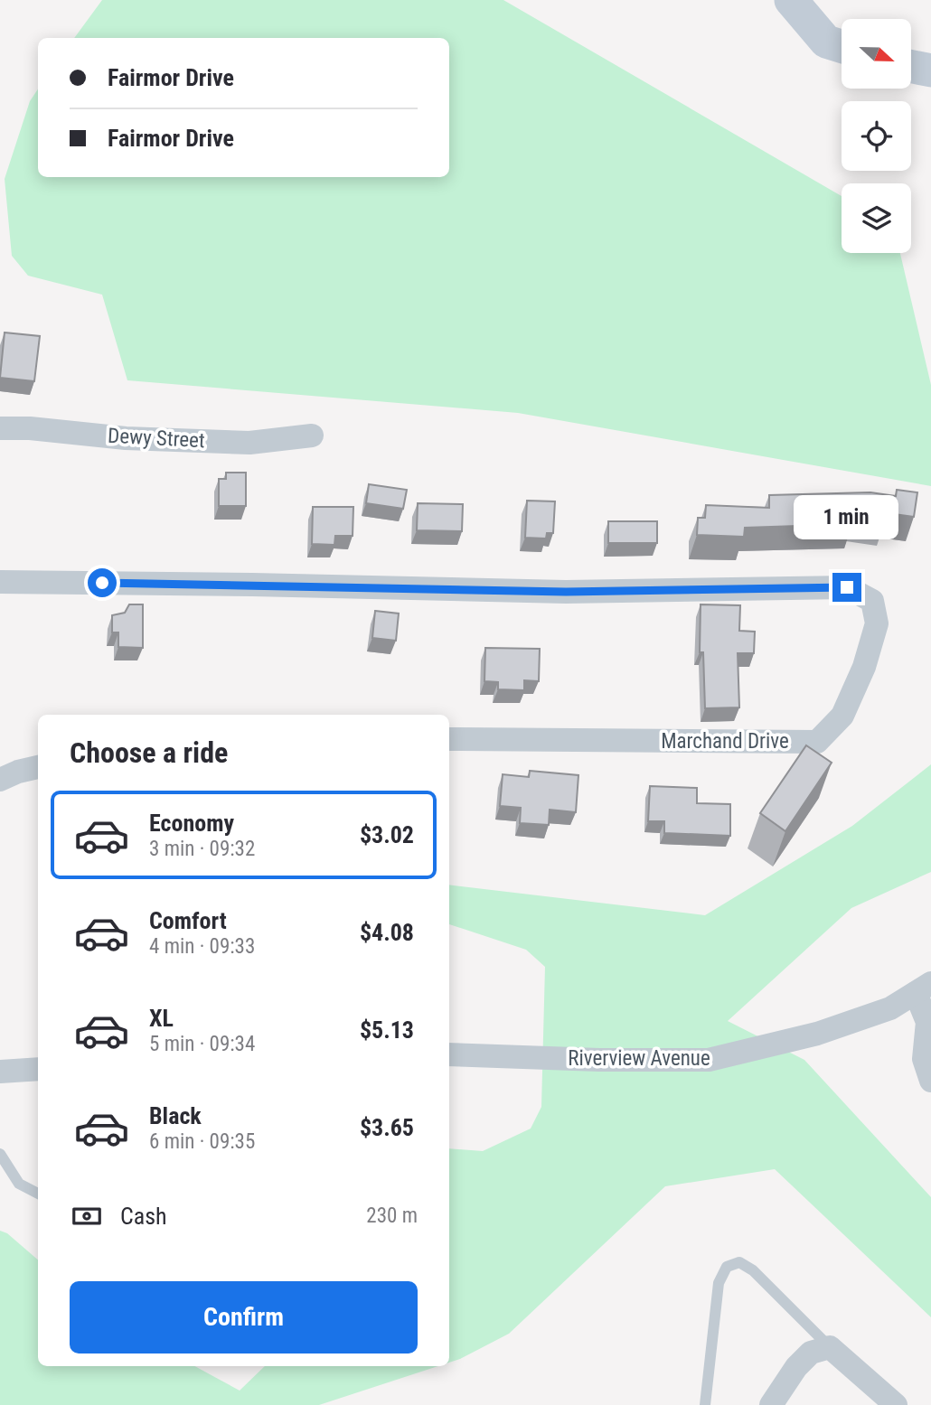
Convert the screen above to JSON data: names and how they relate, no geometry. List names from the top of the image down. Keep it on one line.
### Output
{"streets":{"street":["Dewy Street","Marchand Drive","Riverview Avenue"]},"north":"right","page":{"banner":["Fairmor Drive","Fairmor Drive"],"bubble":"1 min","heading":"Choose a ride","list":[{"name":"Economy","note":"3 min · 09:32","value":"$3.02"},{"name":"Comfort","note":"4 min · 09:33","value":"$4.08"},{"name":"XL","note":"5 min · 09:34","value":"$5.13"},{"name":"Black","note":"6 min · 09:35","value":"$3.65"}],"pay":["Cash","230 m"],"buttons":"Confirm"}}
